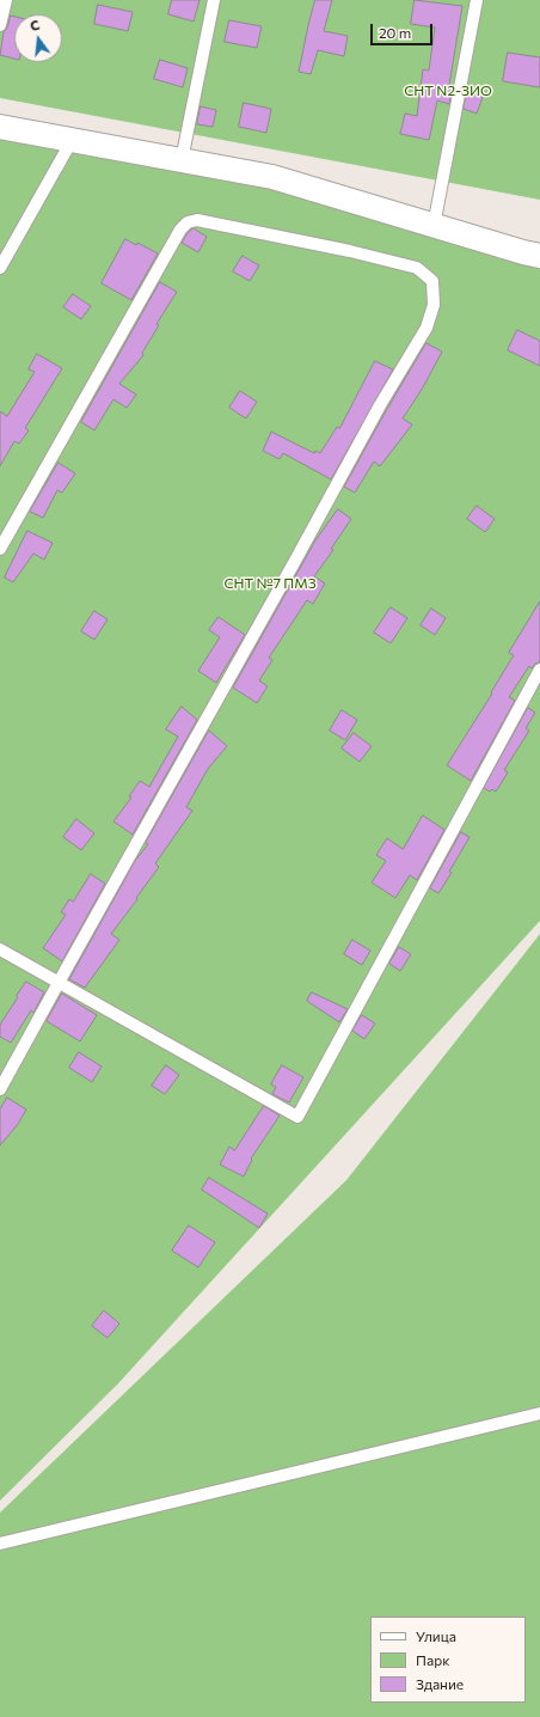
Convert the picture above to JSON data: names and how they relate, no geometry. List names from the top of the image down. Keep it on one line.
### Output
{"parks":["СНТ N2-ЗИО","СНТ №7 ПМЗ"],"legend":["Улица","Парк","Здание"],"scale_bar":"20 m","north":"top"}
